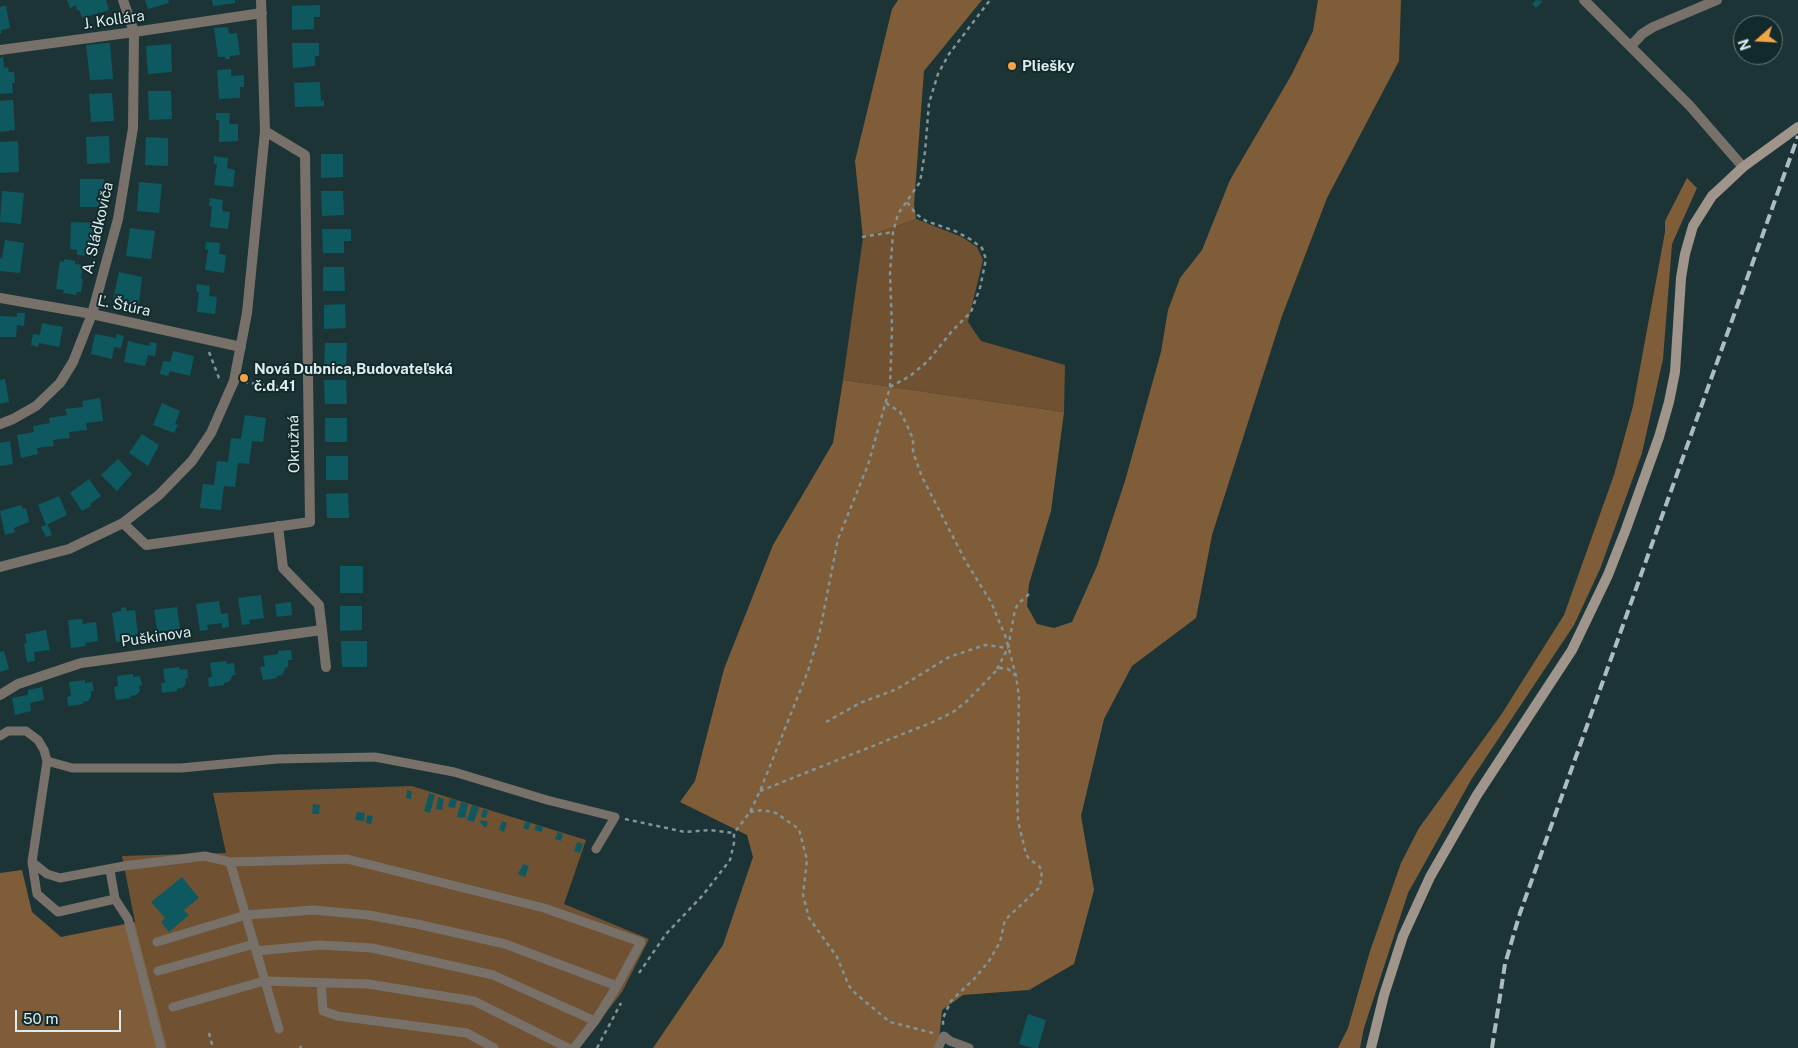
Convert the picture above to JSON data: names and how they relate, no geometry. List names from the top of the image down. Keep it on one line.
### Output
{"streets":{"street":["J. Kollára","A. Sládkoviča","Ľ. Štúra","Okružná","Puškinova"]},"crossings":[["J. Kollára","A. Sládkoviča"],["A. Sládkoviča","Ľ. Štúra"]],"places":["Pliešky","Nová Dubnica,Budovateľská č.d.41"],"scale_bar":"50 m","north":"left"}
